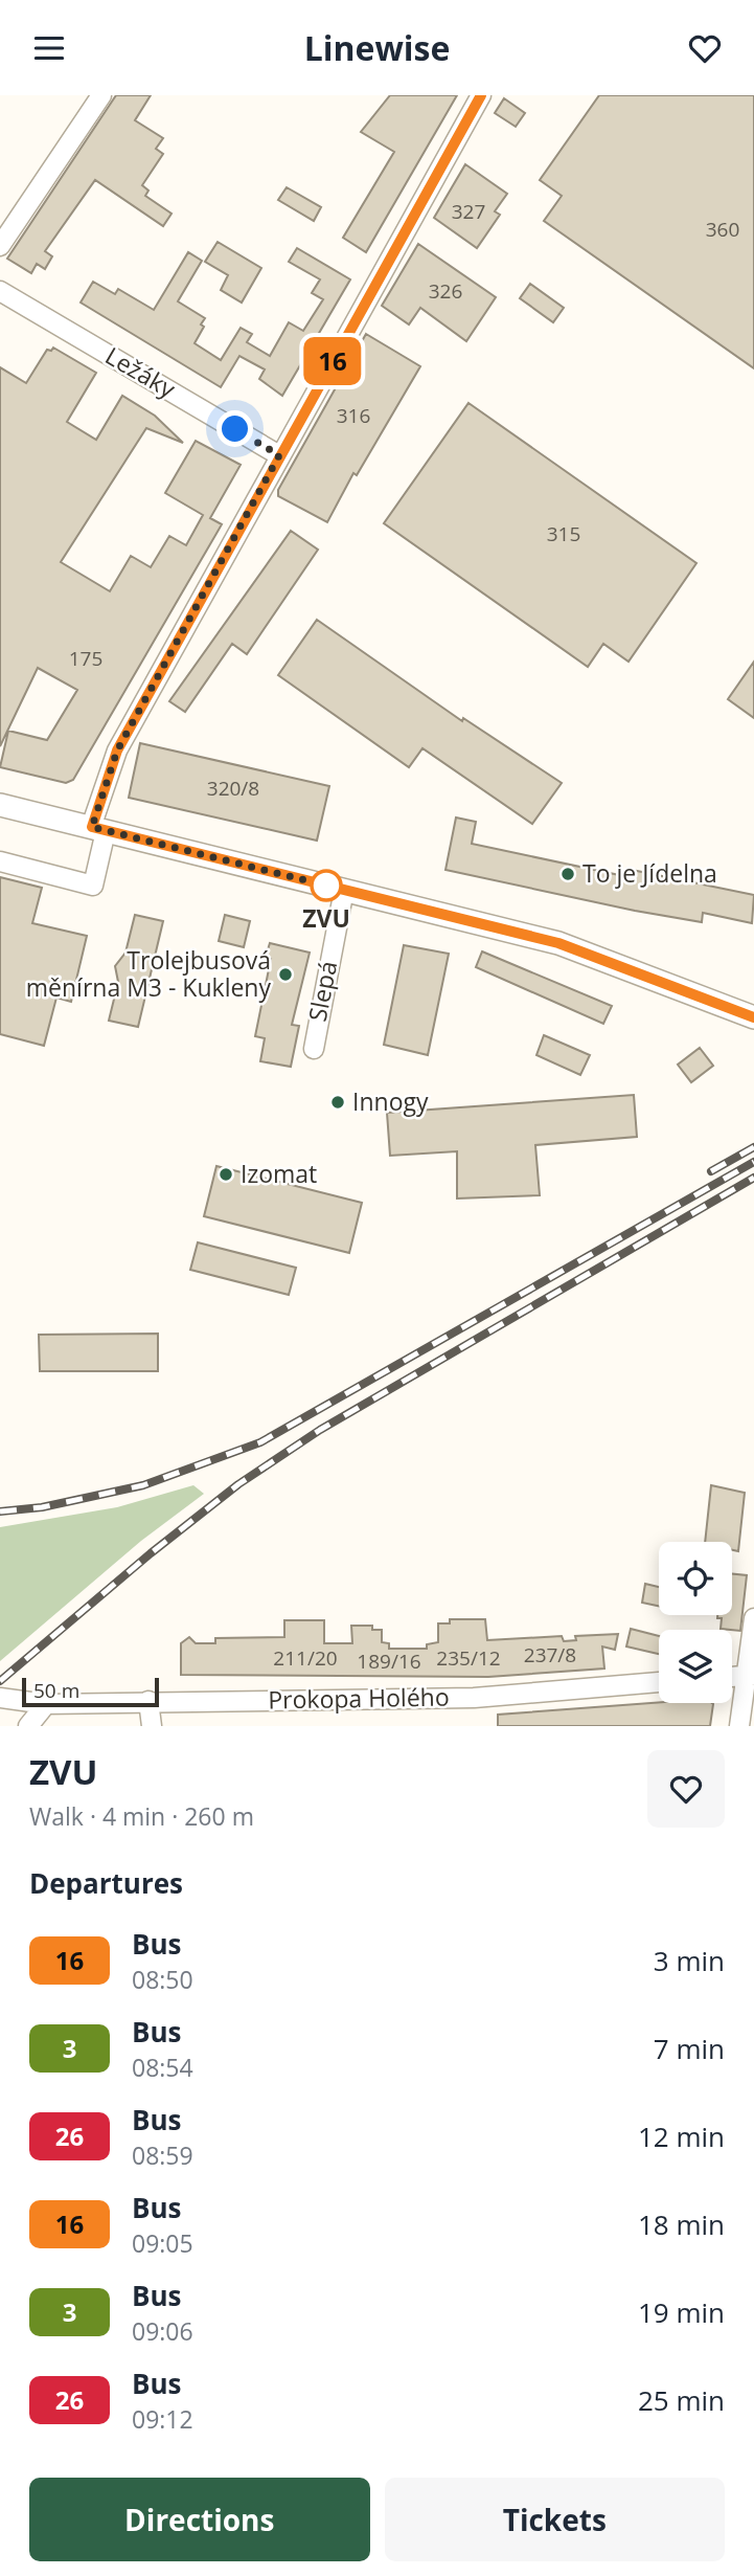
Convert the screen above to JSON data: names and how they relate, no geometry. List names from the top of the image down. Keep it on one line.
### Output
{"streets":{"street":["Ležáky","Slepá","Prokopa Holého"]},"places":["To je Jídelna","ZVU","Trolejbusová měnírna M3 - Kukleny","Innogy","Izomat"],"lines":["bus line 16"],"house_numbers":["327","360","326","316","315","175","320/8","237/8","211/20","235/12","189/16"],"scale_bar":"50 m","page":{"header":"Linewise","on_map":"16","scale":"50 m","heading":[["ZVU","Walk · 4 min · 260 m"],"Departures"],"list":[{"mark":"16","name":"Bus","note":"08:50","value":"3 min"},{"mark":"3","name":"Bus","note":"08:54","value":"7 min"},{"mark":"26","name":"Bus","note":"08:59","value":"12 min"},{"mark":"16","name":"Bus","note":"09:05","value":"18 min"},{"mark":"3","name":"Bus","note":"09:06","value":"19 min"},{"mark":"26","name":"Bus","note":"09:12","value":"25 min"}],"buttons":["Directions","Tickets"]}}
